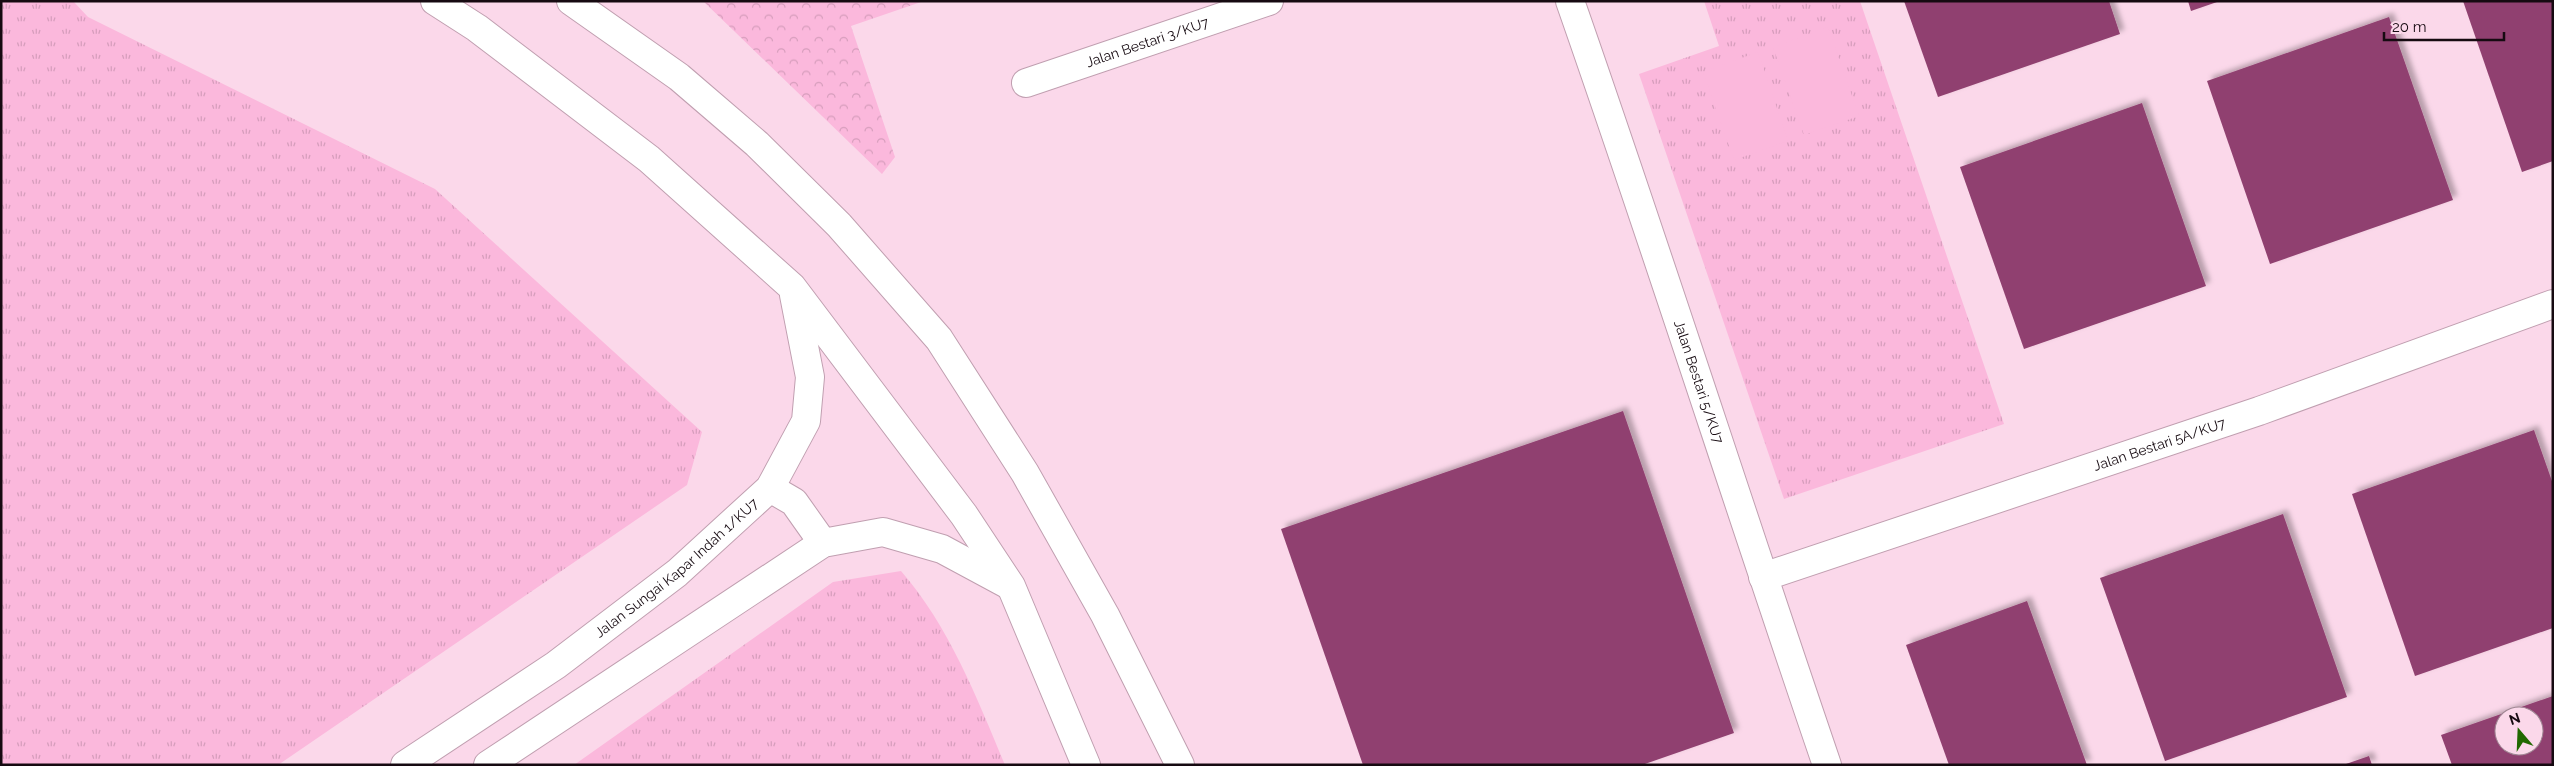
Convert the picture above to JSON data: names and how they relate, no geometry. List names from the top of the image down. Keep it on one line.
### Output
{"streets":{"street":["Jalan Bestari 3/KU7","Jalan Bestari 5/KU7","Jalan Bestari 5A/KU7","Jalan Sungai Kapar Indah 1/KU7"]},"crossings":[["Jalan Bestari 5/KU7","Jalan Bestari 5A/KU7"]],"scale_bar":"20 m","north":"top"}
